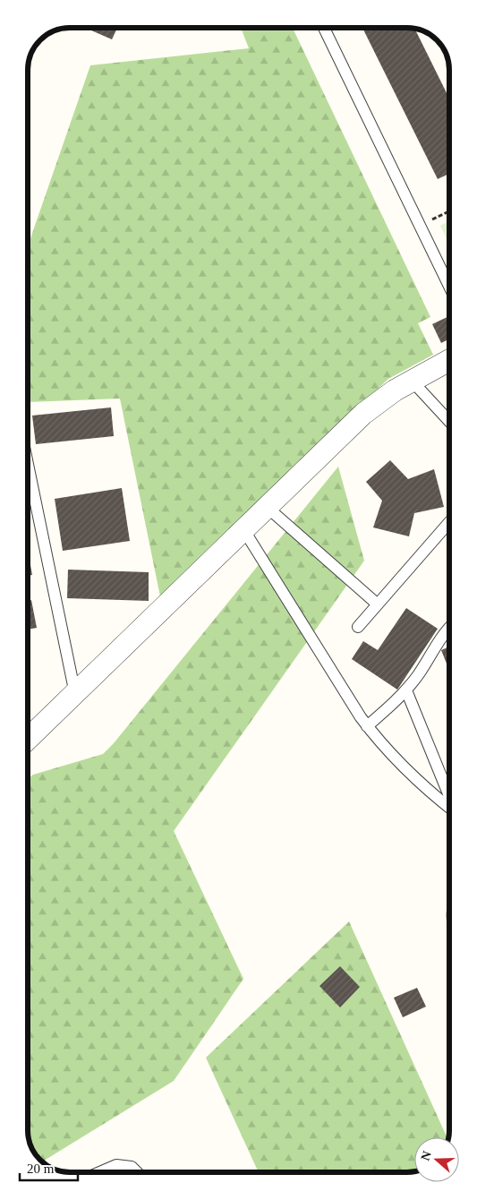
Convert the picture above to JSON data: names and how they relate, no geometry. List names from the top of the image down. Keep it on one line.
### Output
{"scale_bar":"20 m","north":"left"}
